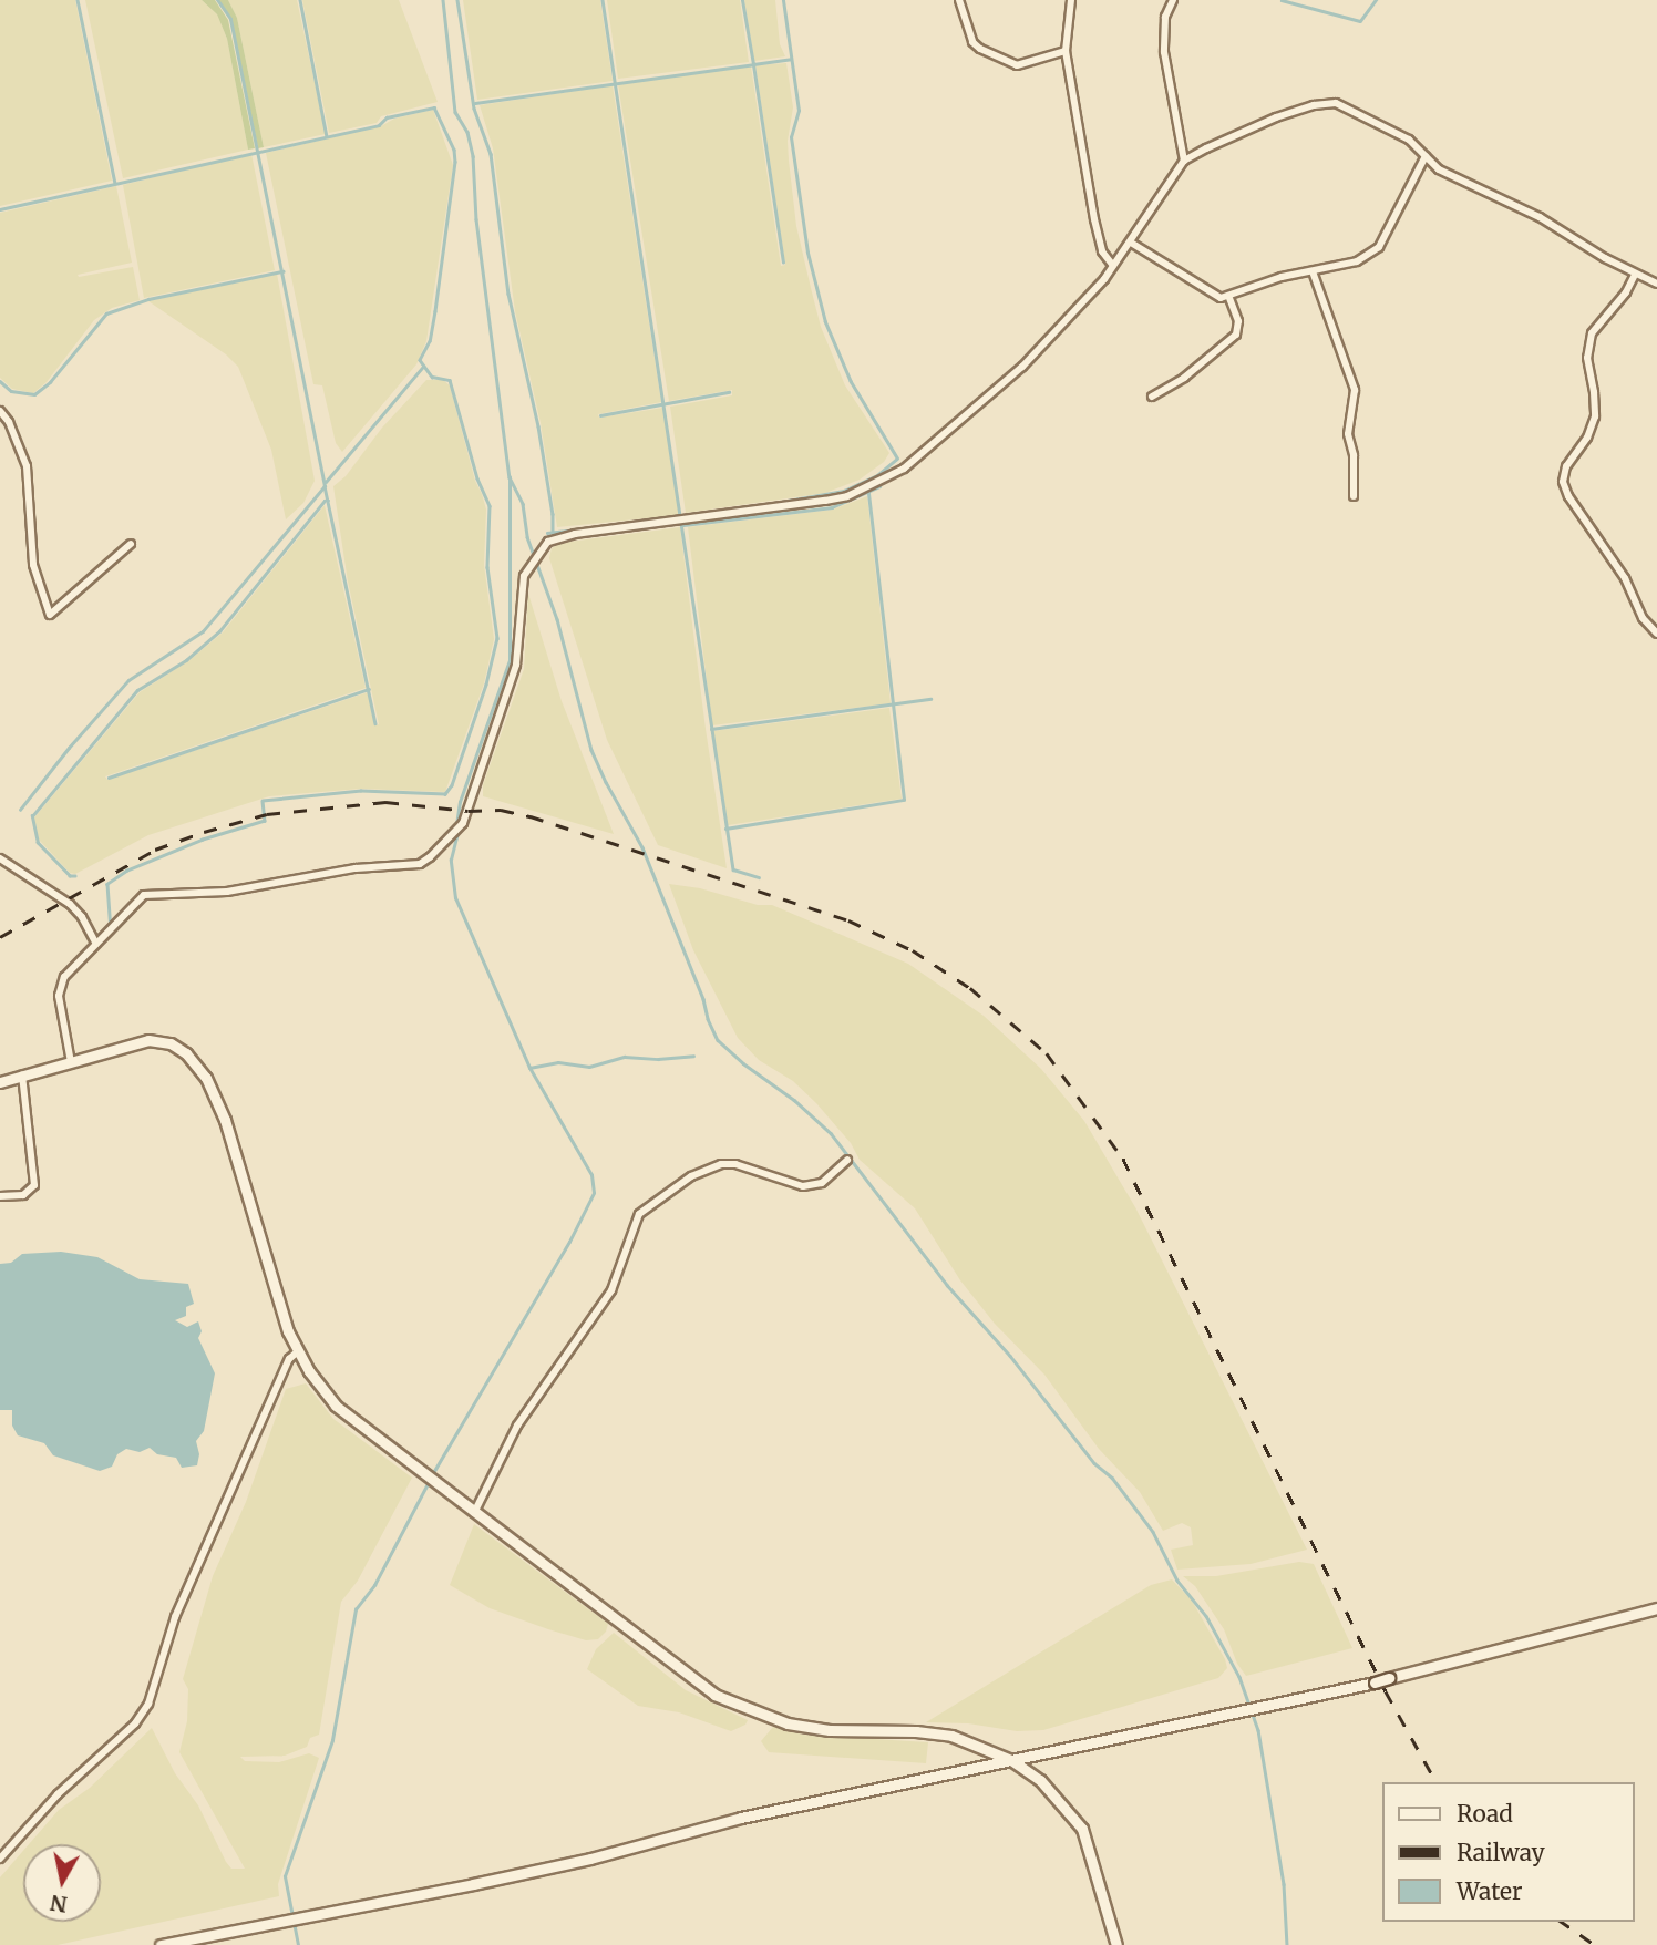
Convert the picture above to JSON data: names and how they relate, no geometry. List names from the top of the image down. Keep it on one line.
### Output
{"legend":["Road","Railway","Water"],"north":"bottom"}
